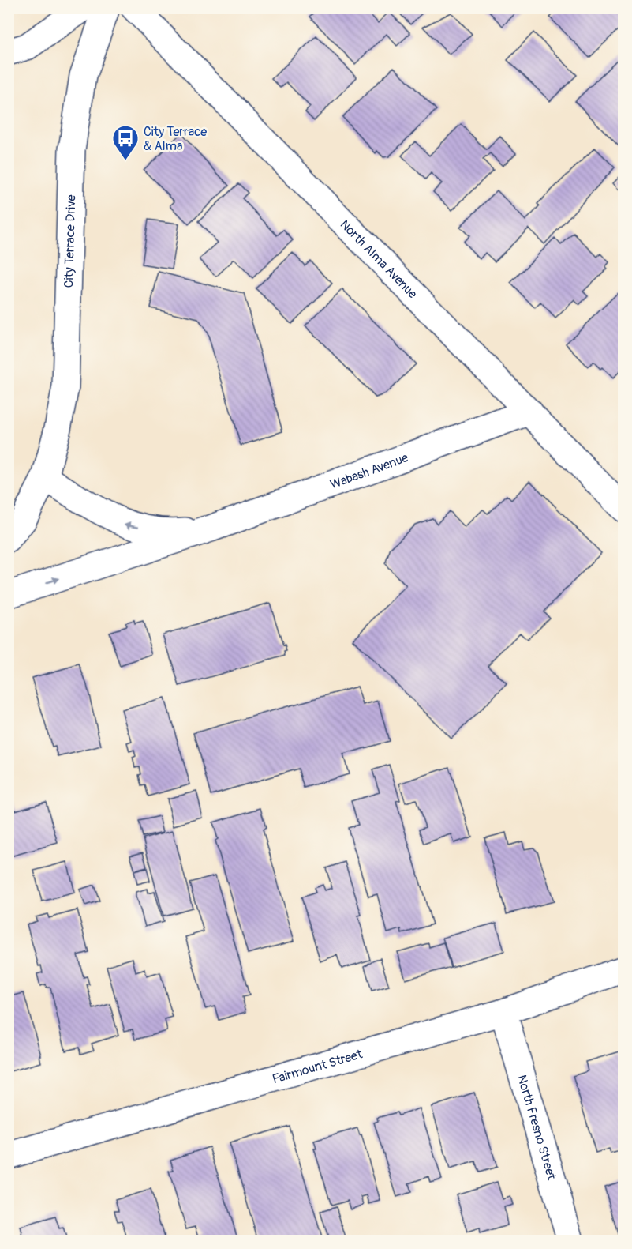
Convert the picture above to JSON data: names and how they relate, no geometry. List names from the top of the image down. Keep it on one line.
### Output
{"streets":{"street":["City Terrace Drive","North Alma Avenue","Wabash Avenue","Fairmount Street","North Fresno Street"]},"crossings":[["City Terrace Drive","Wabash Avenue"],["North Alma Avenue","Wabash Avenue"],["Fairmount Street","North Fresno Street"]],"places":{"bus stop":["City Terrace & Alma"]}}
